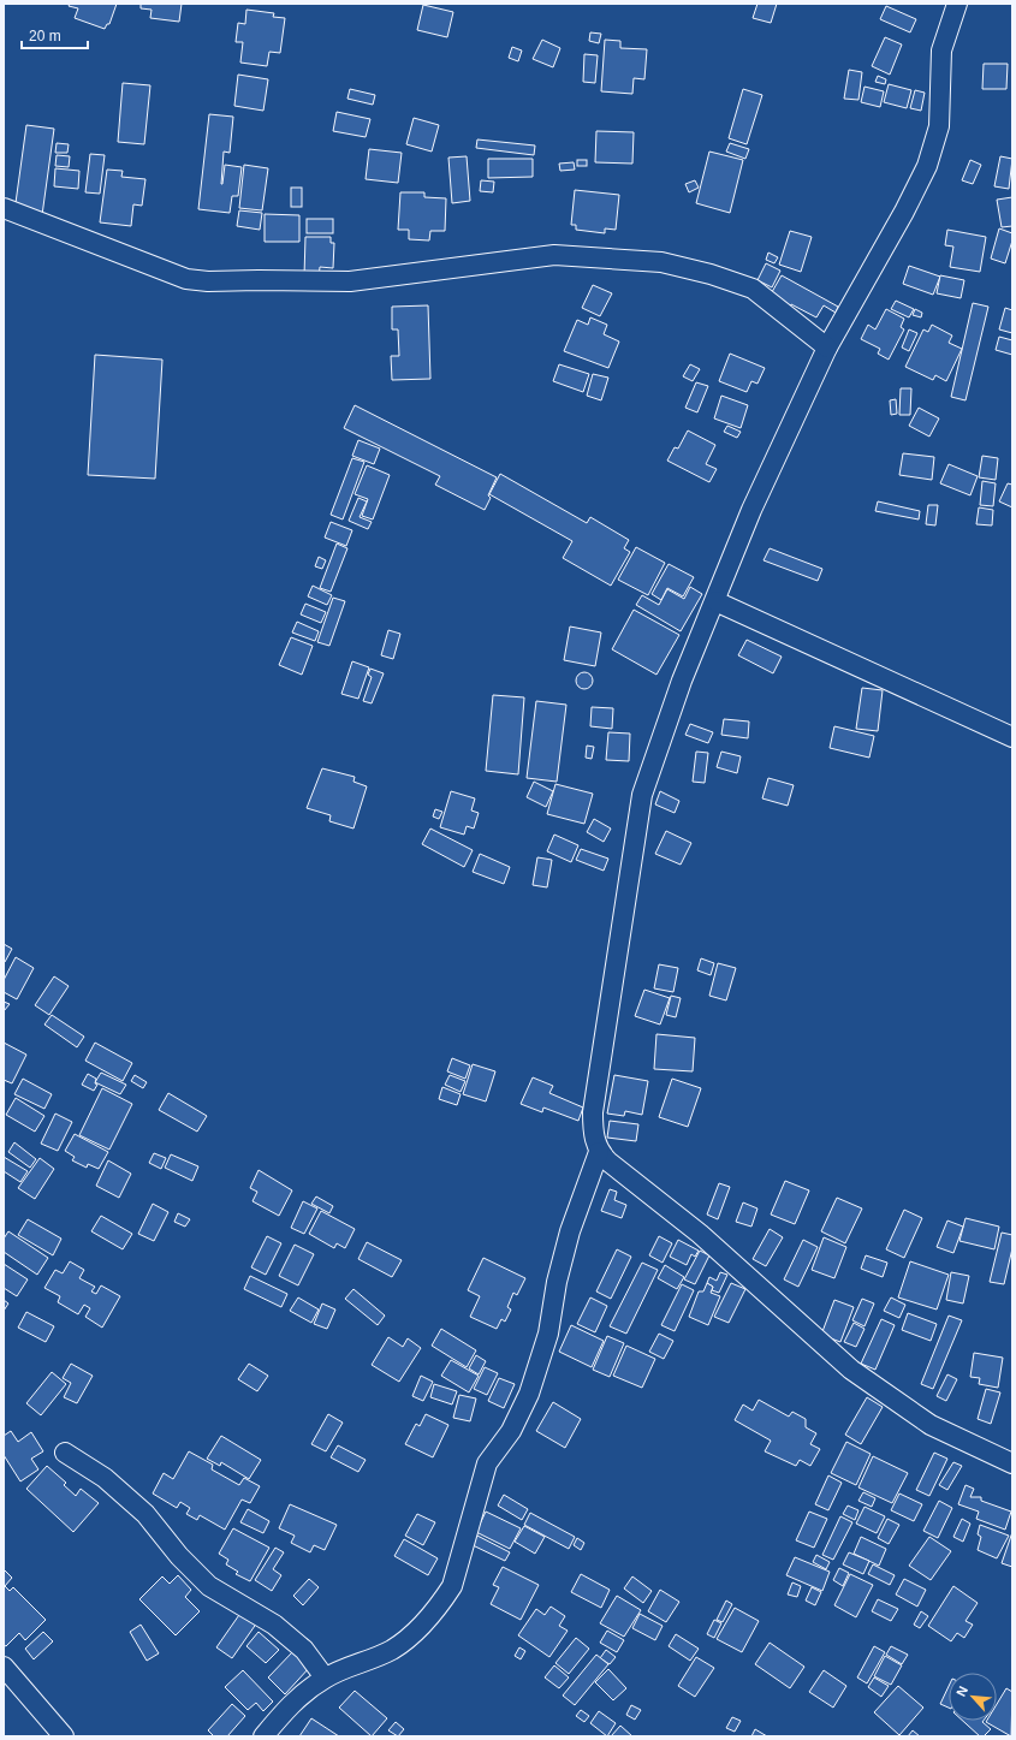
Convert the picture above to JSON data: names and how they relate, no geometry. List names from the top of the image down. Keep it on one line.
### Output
{"scale_bar":"20 m","north":"top left"}
